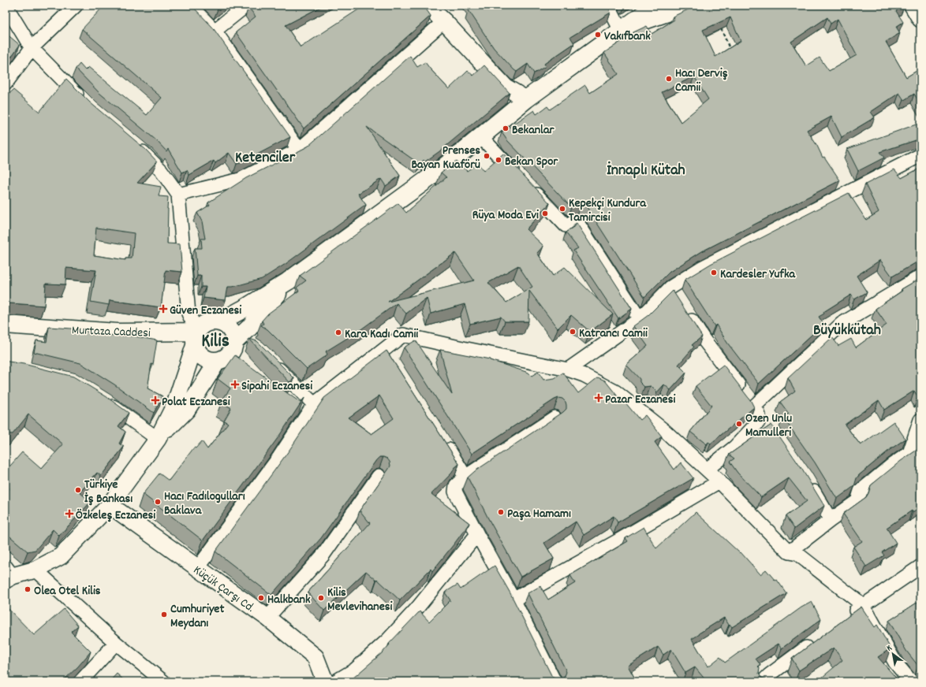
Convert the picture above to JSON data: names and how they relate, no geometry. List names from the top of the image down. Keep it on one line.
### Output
{"streets":{"main road":["Murtaza Caddesi"],"street":["Küçük Çarşı Cd."]},"districts":["Ketenciler","İnnaplı Kütah","Büyükkütah","Kilis"],"places":{"other":["Vakıfbank","Hacı Derviş Camii","Bekanlar","Prenses Bayan Kuaförü","Bekan Spor","Kepekçi Kundura Tamircisi","Rüya Moda Evi","Kardesler Yufka","Katrancı Camii","Kara Kadı Camii","Ozen Unlu Mamulleri","Türkiye İş Bankası","Hacı Fadılogulları Baklava","Paşa Hamamı","Olea Otel Kilis","Halkbank","Kilis Mevlevihanesi","Cumhuriyet Meydanı"],"health":["Güven Eczanesi","Sipahi Eczanesi","Pazar Eczanesi","Polat Eczanesi","Özkeleş Eczanesi"]},"north":"top left"}
